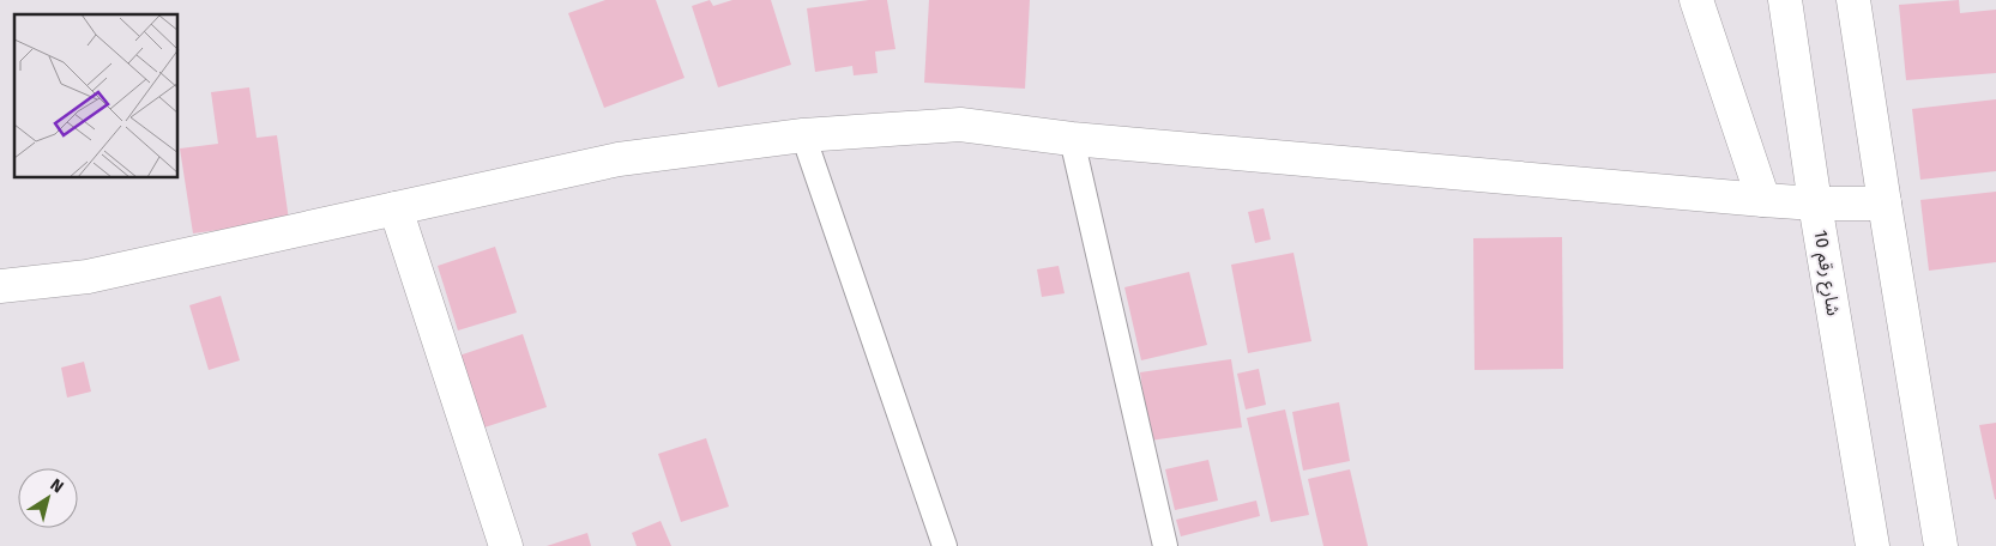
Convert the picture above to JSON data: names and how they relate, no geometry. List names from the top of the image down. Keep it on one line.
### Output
{"streets":{"street":["شارع رقم 10"]},"north":"top right"}
